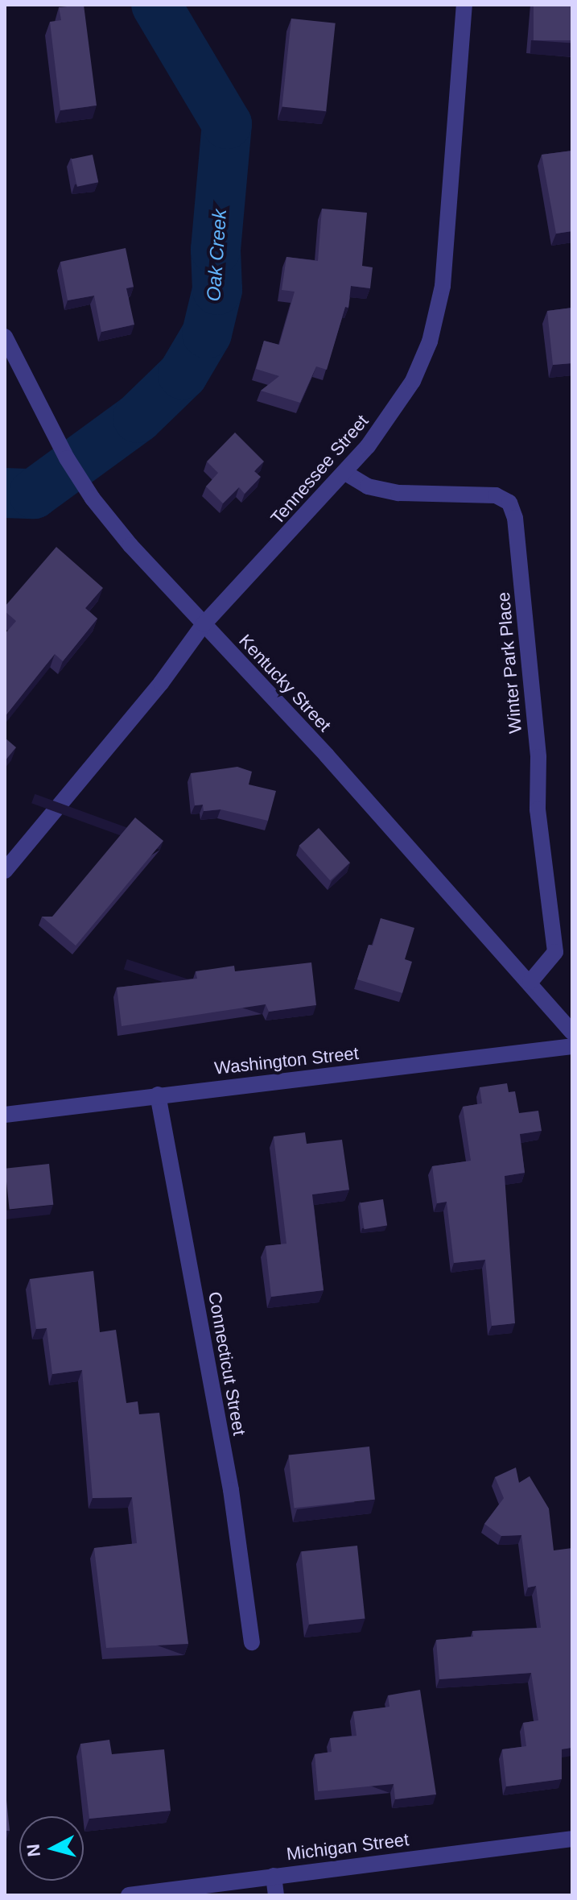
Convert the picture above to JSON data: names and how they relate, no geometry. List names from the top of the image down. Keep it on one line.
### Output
{"streets":{"street":["Tennessee Street","Winter Park Place","Kentucky Street","Washington Street","Connecticut Street","Michigan Street"]},"crossings":[["Tennessee Street","Winter Park Place"],["Tennessee Street","Kentucky Street"],["Winter Park Place","Kentucky Street"],["Washington Street","Connecticut Street"]],"water":["Oak Creek"],"north":"left"}
